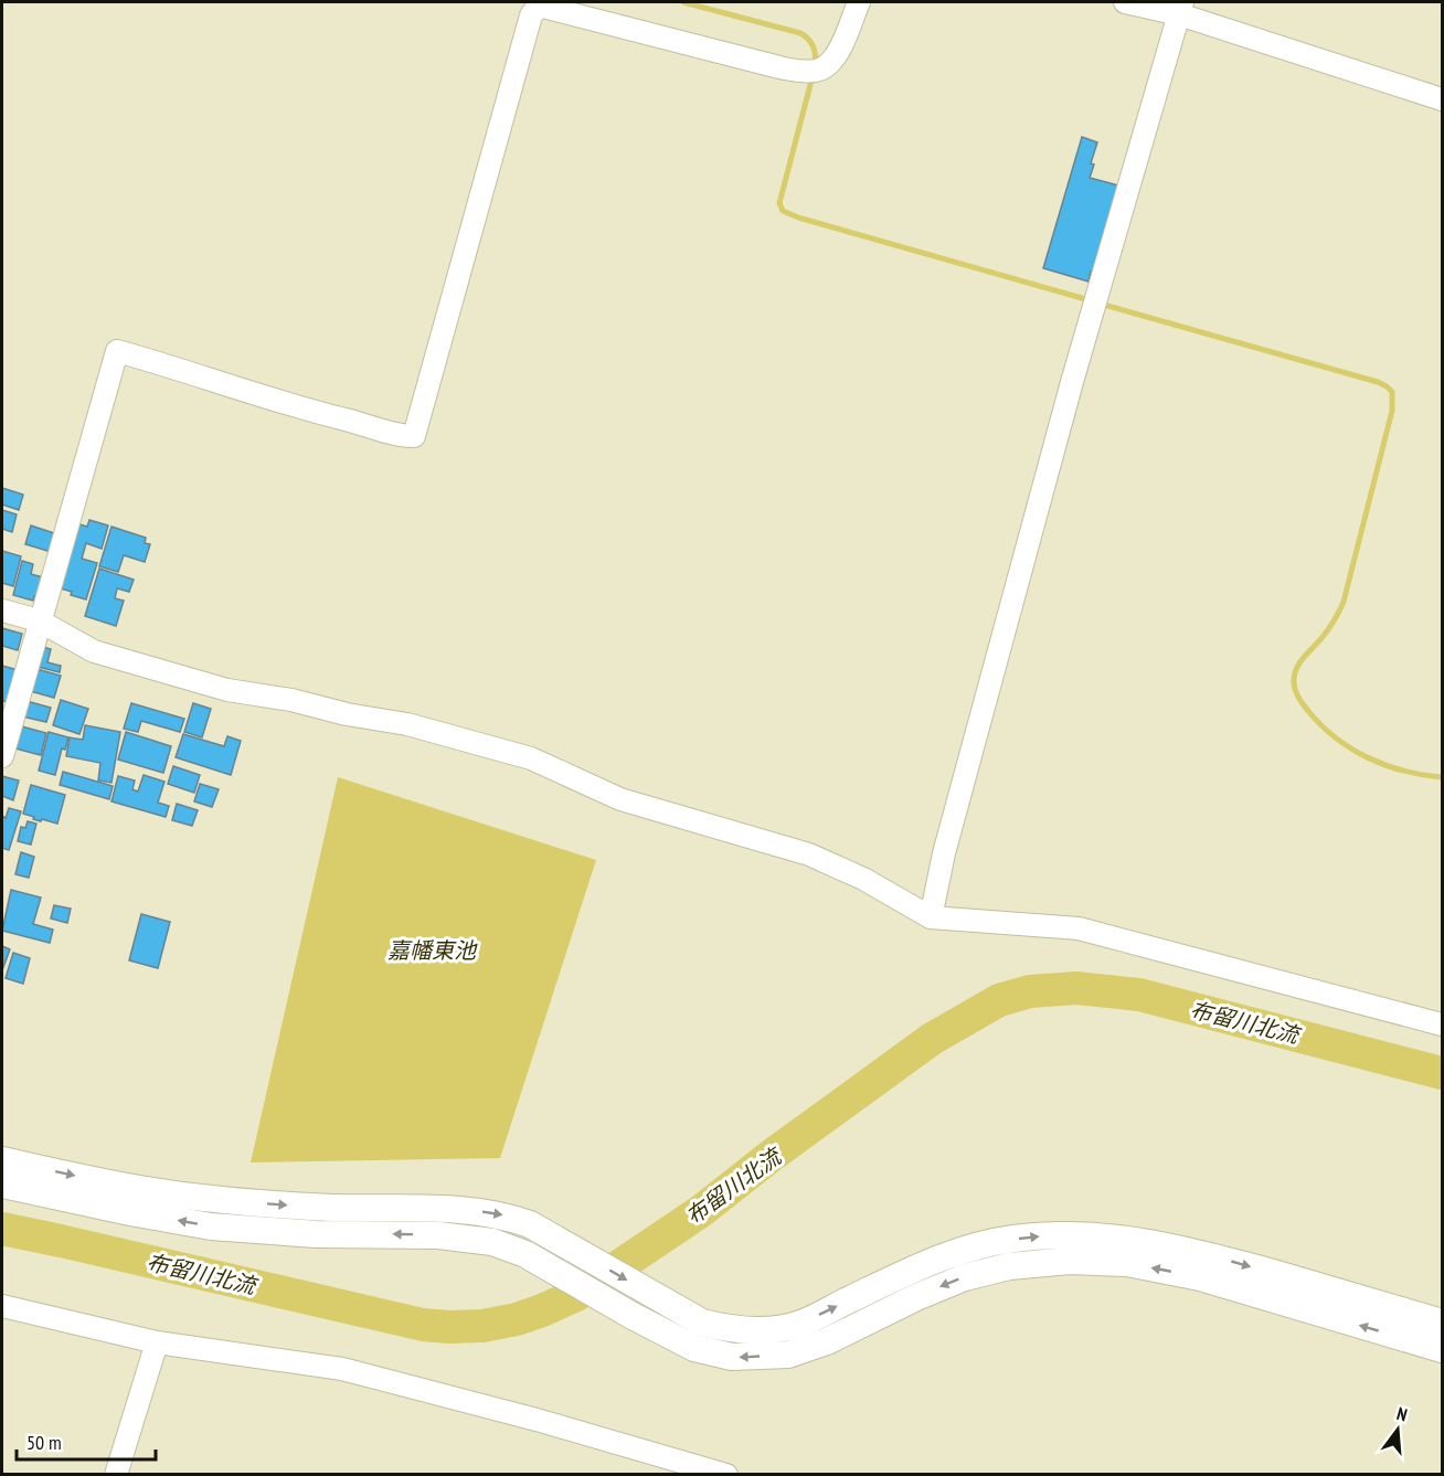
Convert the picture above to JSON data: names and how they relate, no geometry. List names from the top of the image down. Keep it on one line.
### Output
{"water":["嘉幡東池","布留川北流"],"scale_bar":"50 m","north":"top"}
